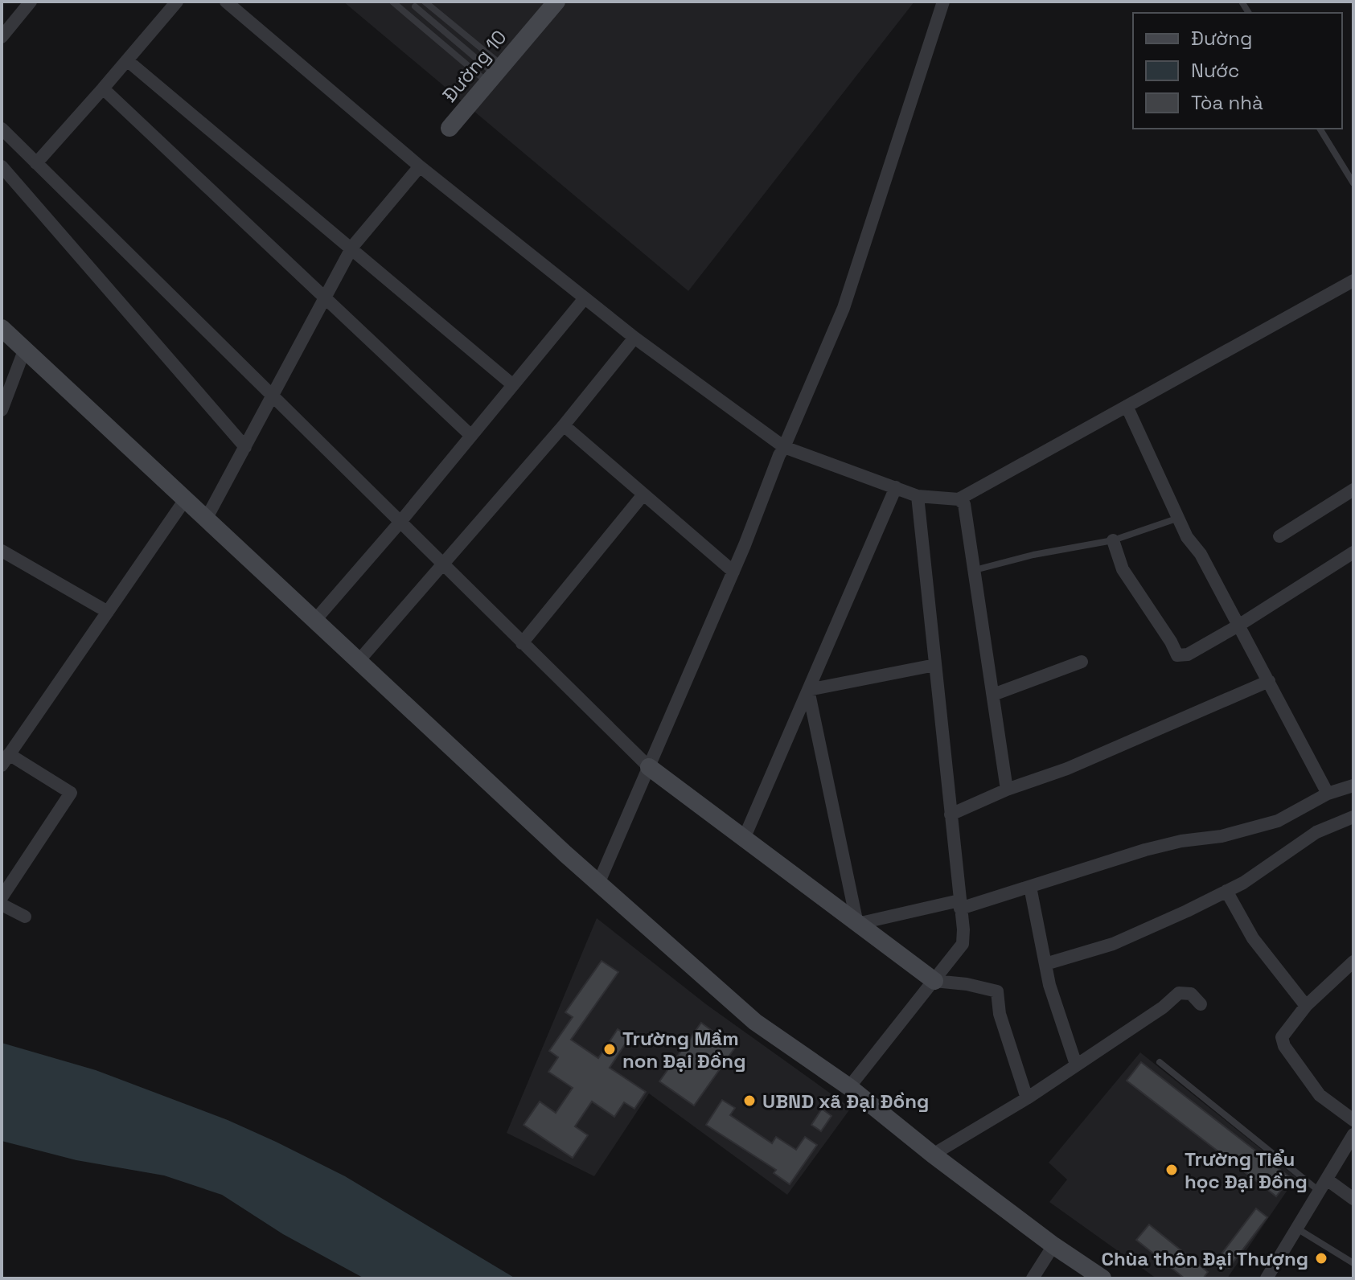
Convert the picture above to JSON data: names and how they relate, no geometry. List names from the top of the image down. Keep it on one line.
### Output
{"streets":{"main road":["Đường 10"]},"places":["Trường Mầm non Đại Đồng","UBND xã Đại Đồng","Trường Tiểu học Đại Đồng","Chùa thôn Đại Thượng"],"legend":["Đường","Nước","Tòa nhà"]}
